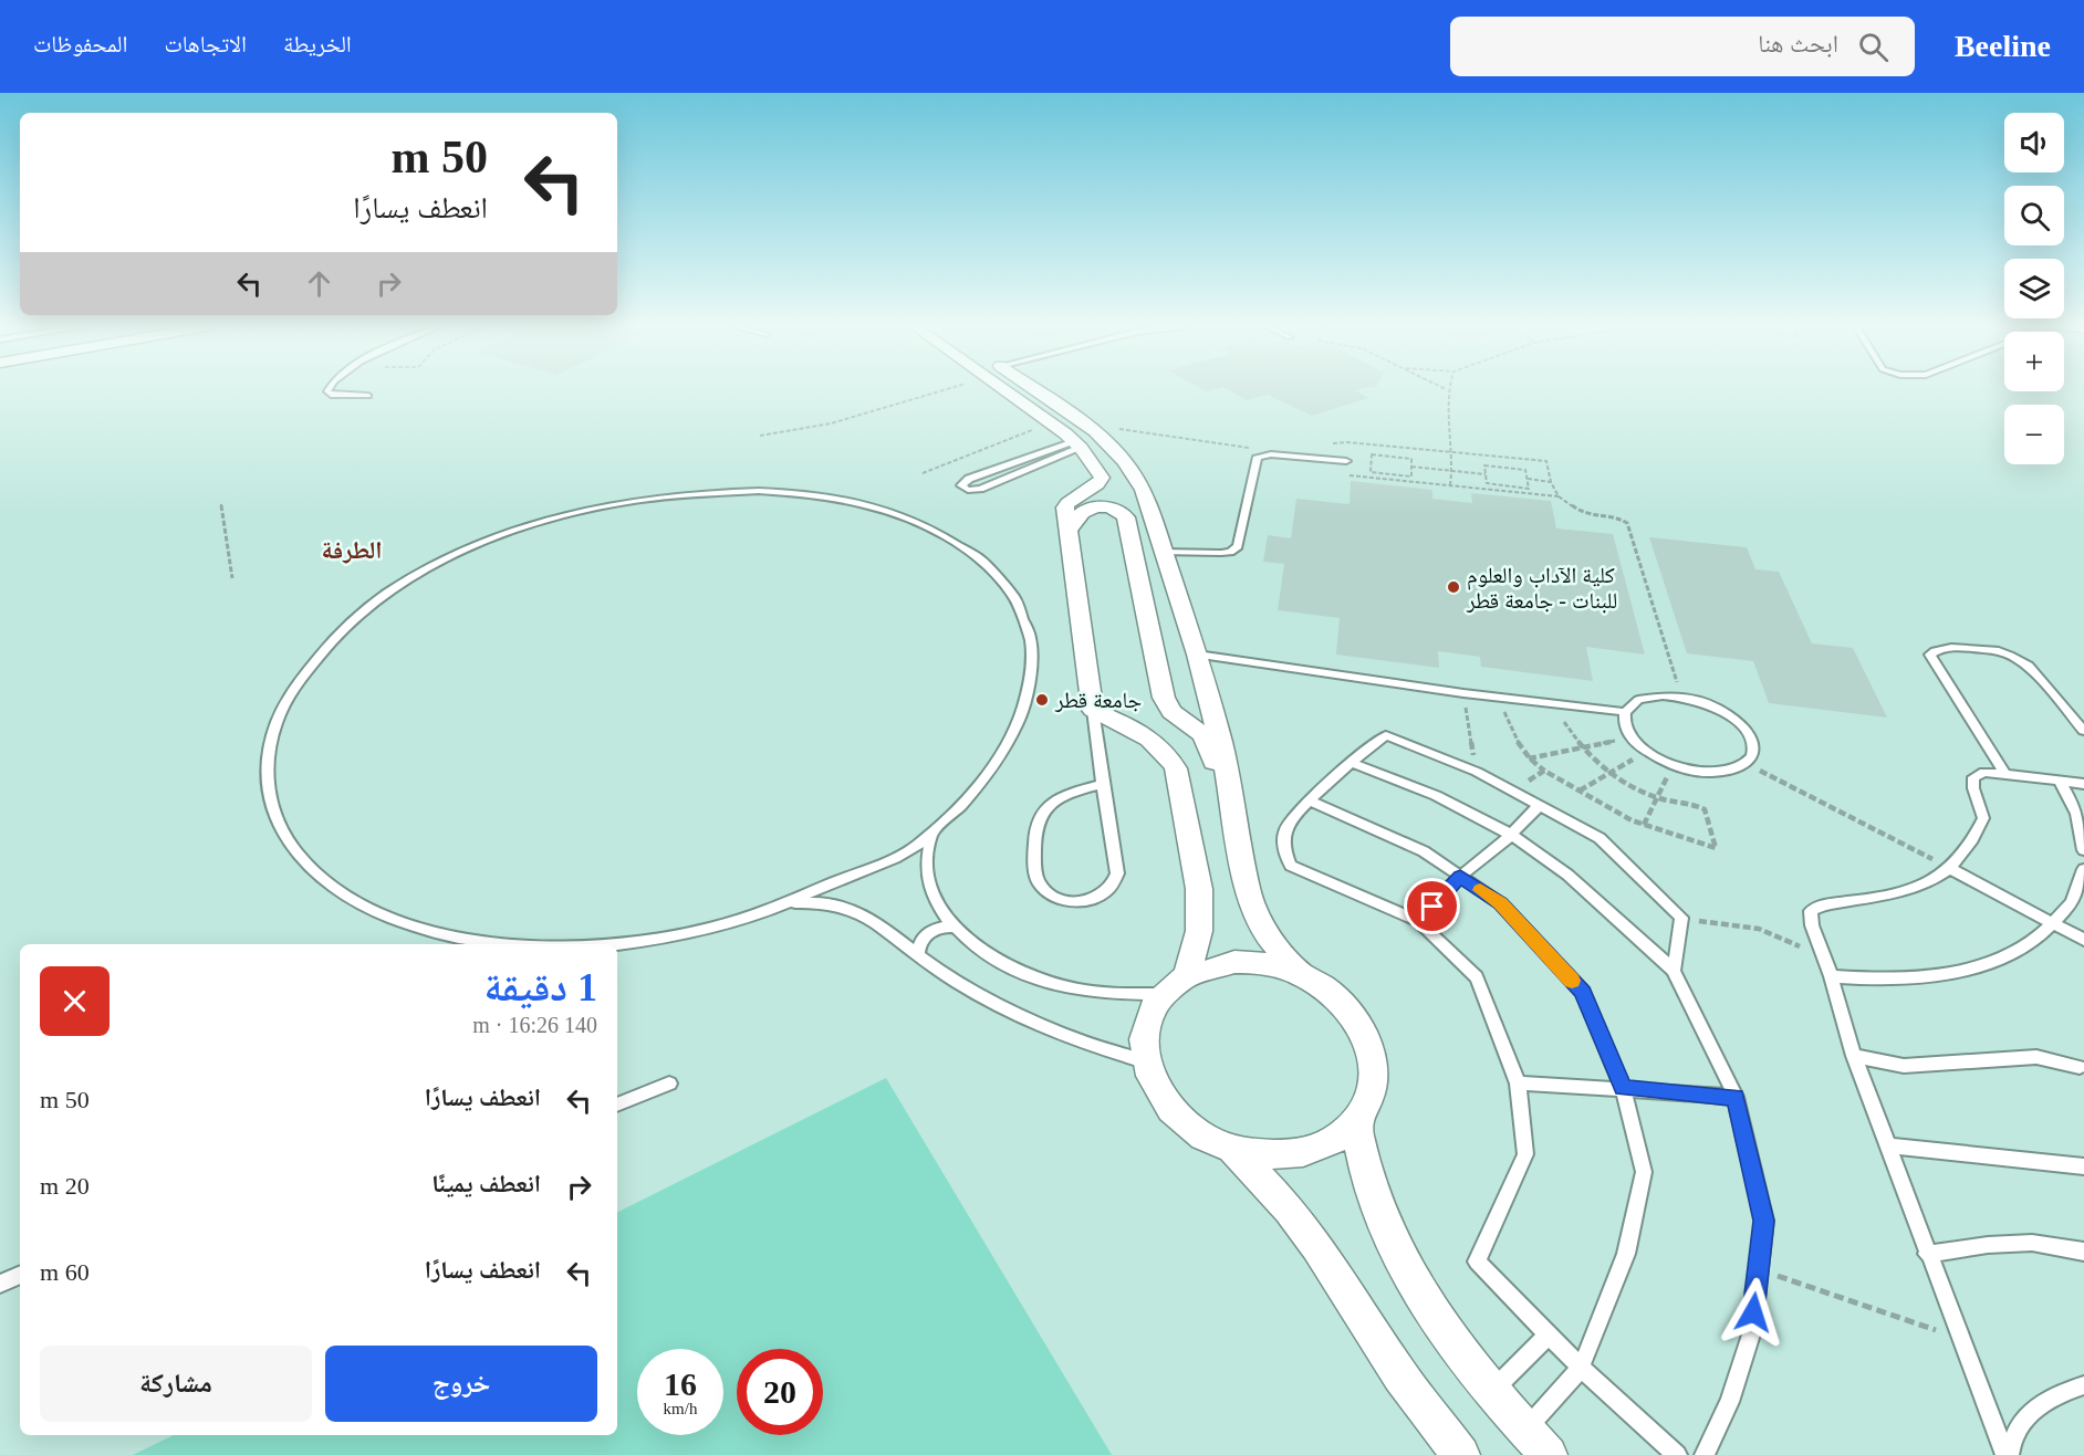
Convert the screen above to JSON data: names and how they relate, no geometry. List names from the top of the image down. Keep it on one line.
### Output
{"districts":["الطرفة"],"places":["كلية الآداب والعلوم للبنات - جامعة قطر","جامعة قطر"],"page":{"header":"Beeline","search":"ابحث هنا","nav":["الخريطة","الاتجاهات","المحفوظات"],"map_buttons":["+","−"],"turn":["50 m","انعطف يسارًا"],"heading":["1 دقيقة","140 m · 16:26"],"list":[{"name":"انعطف يسارًا","value":"50 m"},{"name":"انعطف يمينًا","value":"20 m"},{"name":"انعطف يسارًا","value":"60 m"}],"buttons":["خروج","مشاركة"],"speed":"16 km/h","limit":"20"}}
